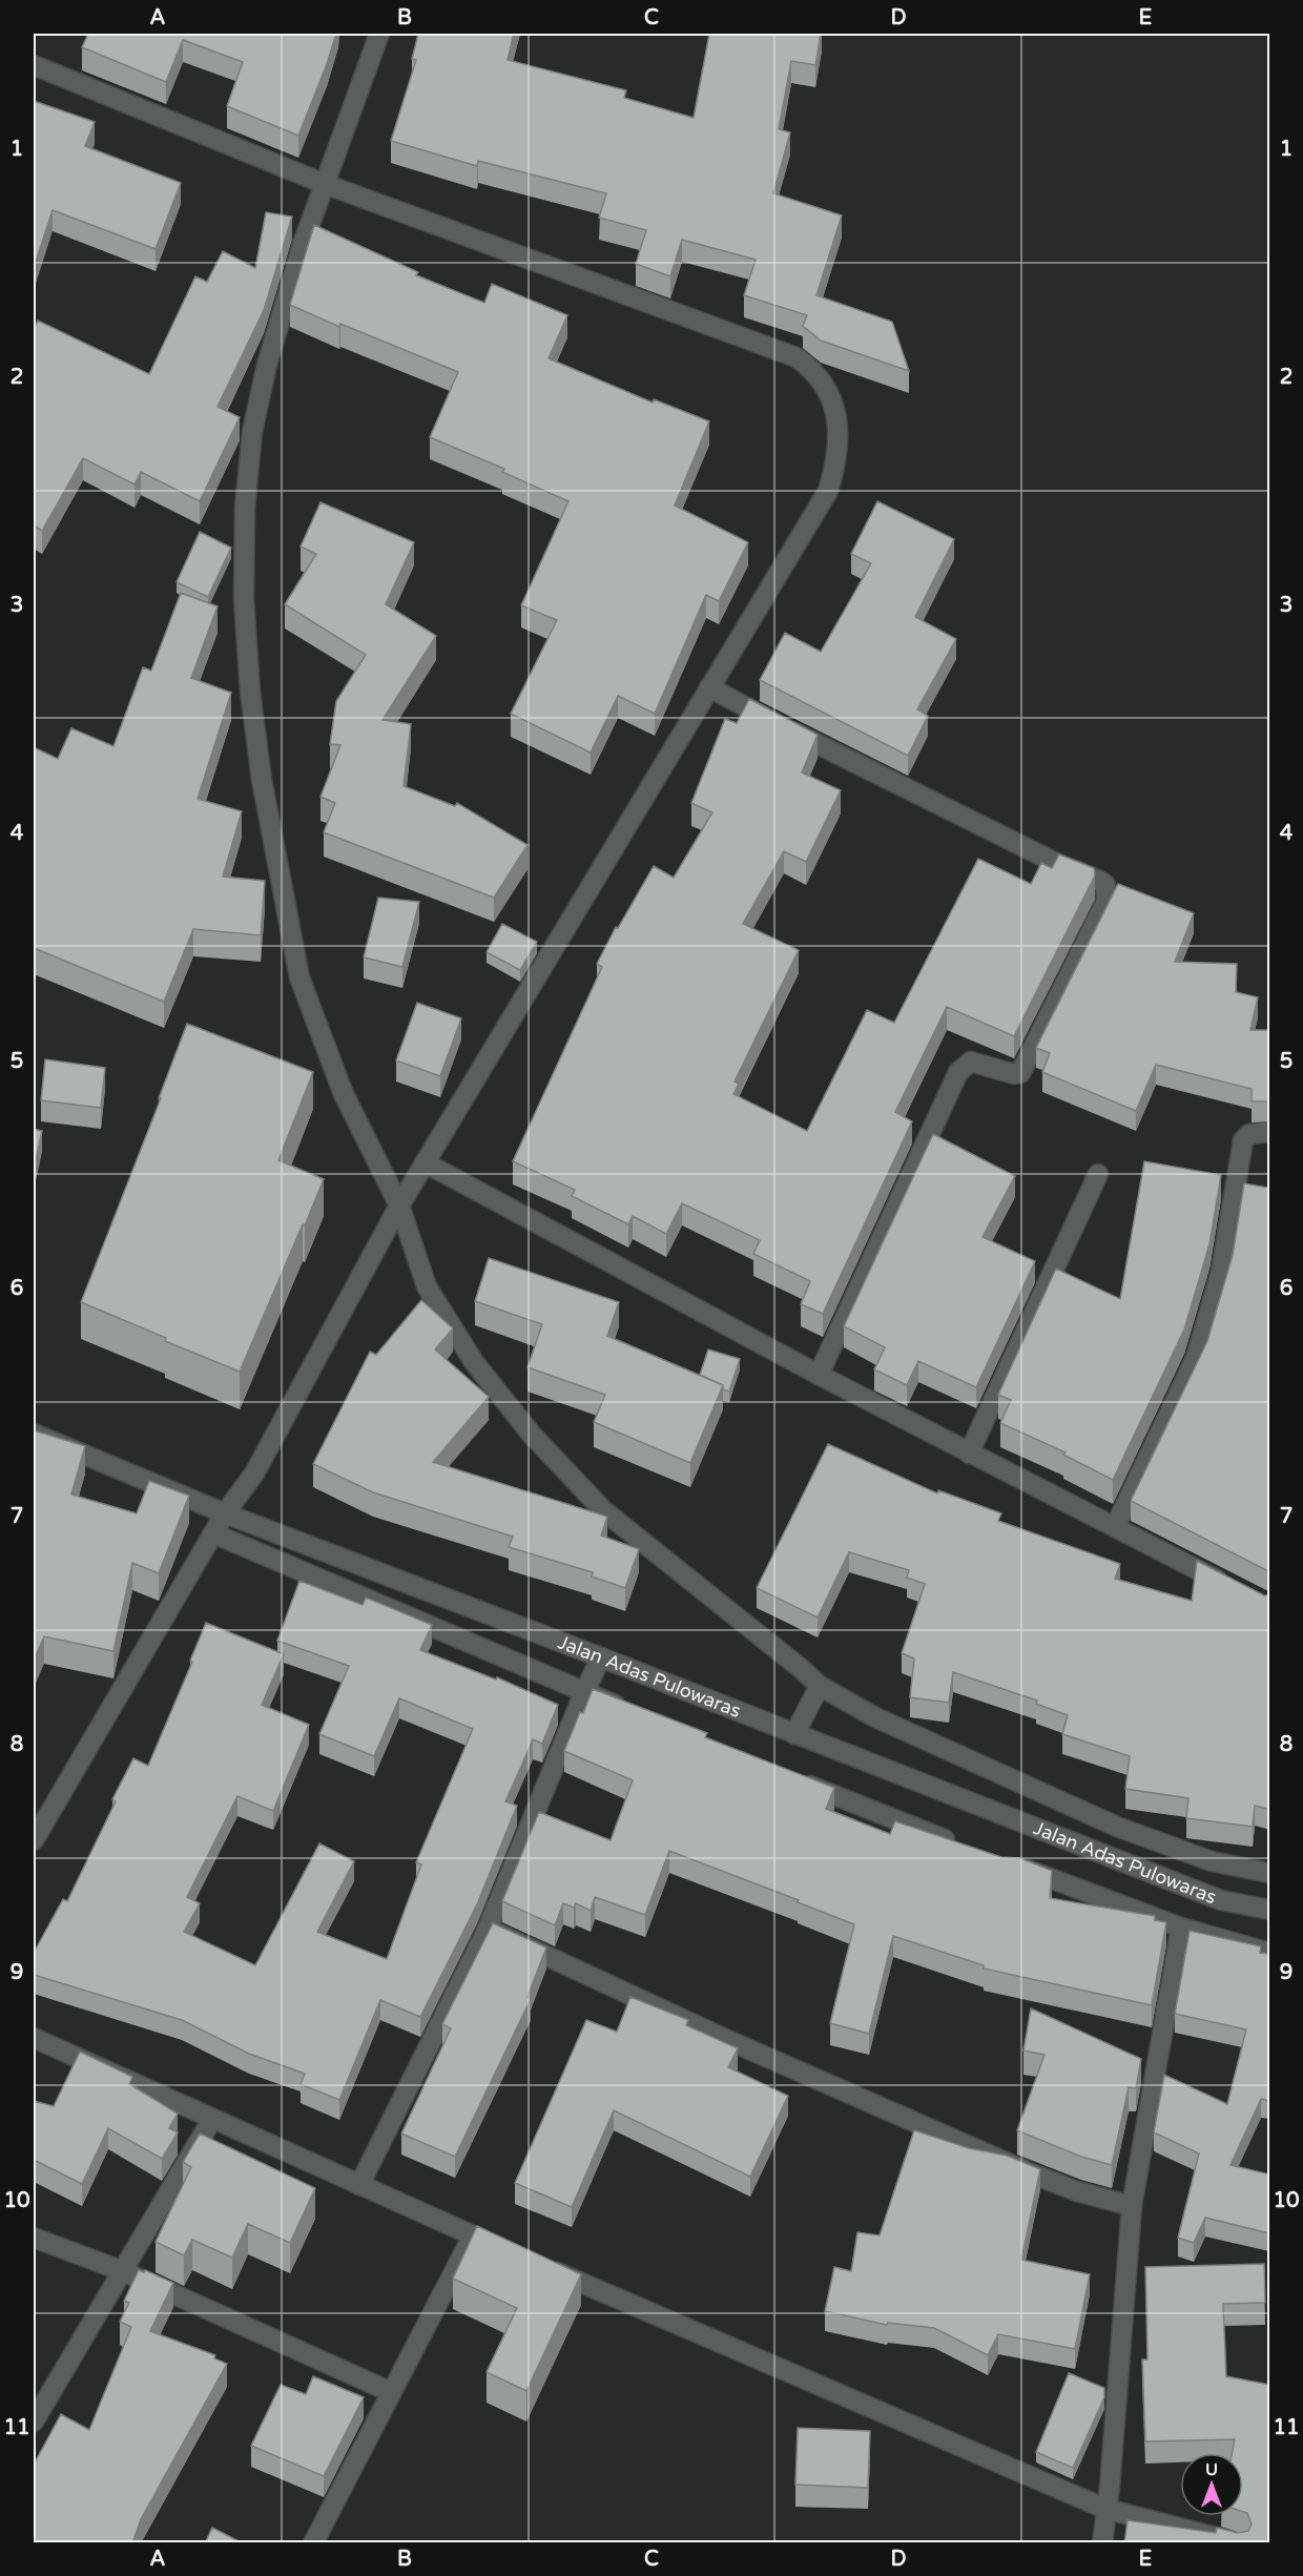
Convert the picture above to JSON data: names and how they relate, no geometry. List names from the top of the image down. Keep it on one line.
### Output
{"streets":{"street":["Jalan Adas Pulowaras"]},"north":"top","grid":{"columns":["A","B","C","D","E"],"rows":["1","2","3","4","5","6","7","8","9","10","11"]}}
